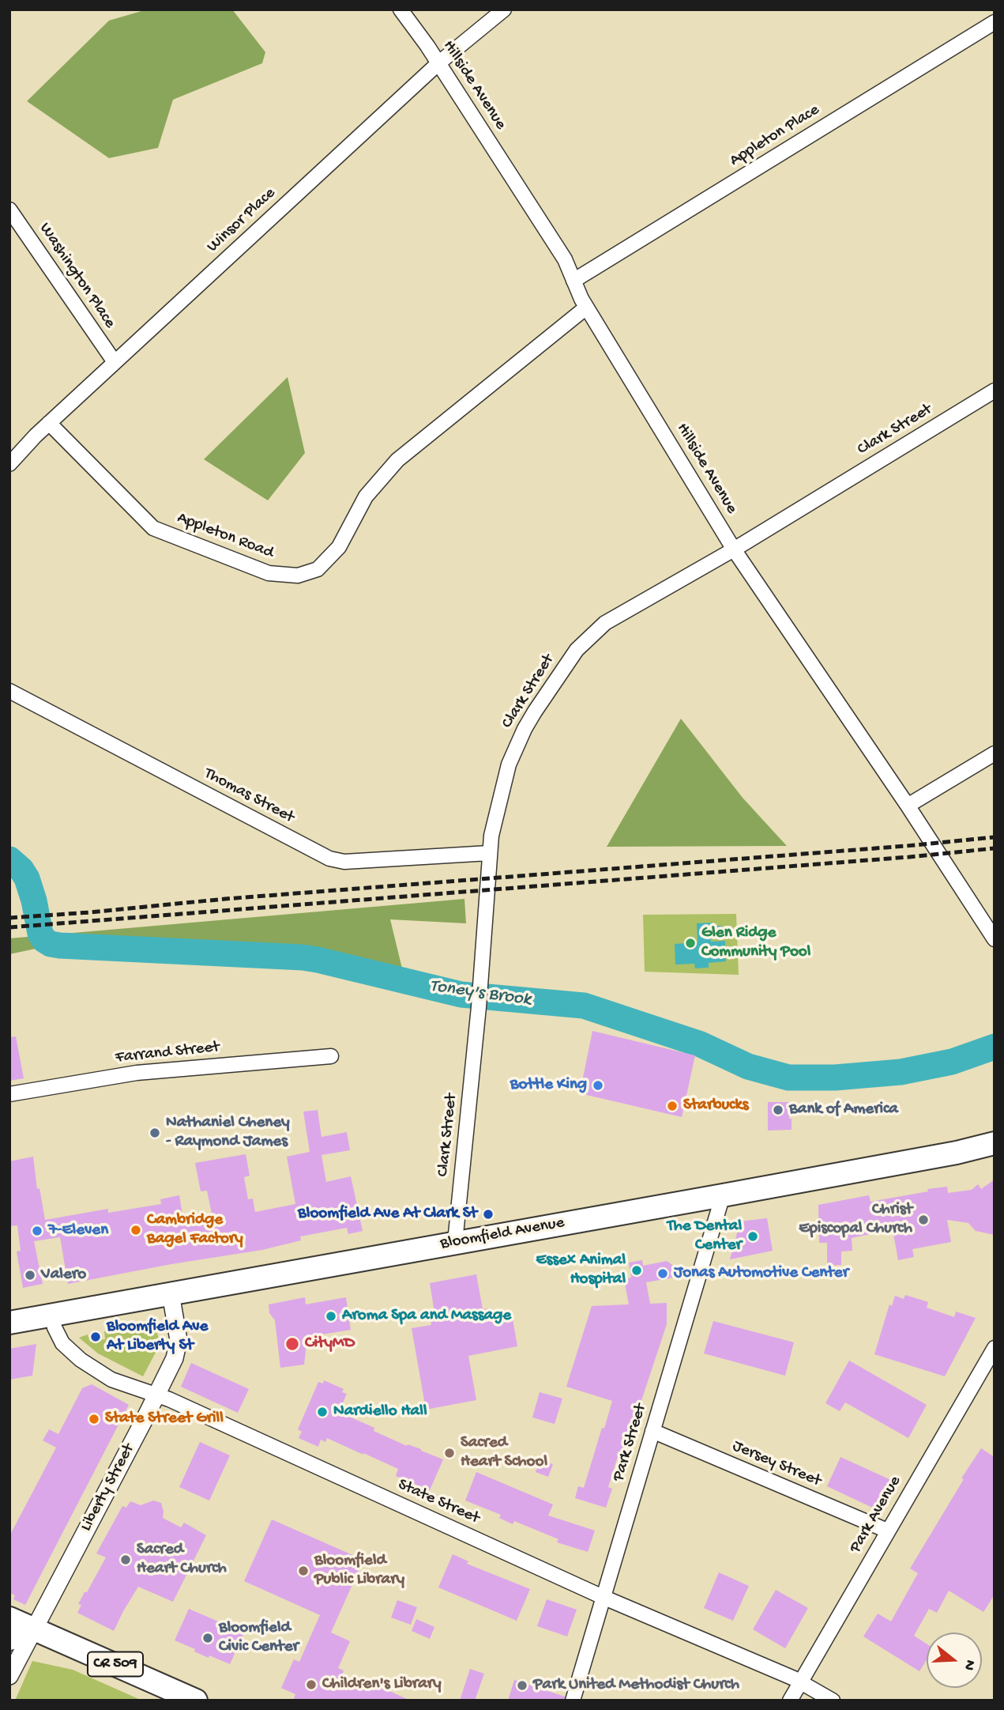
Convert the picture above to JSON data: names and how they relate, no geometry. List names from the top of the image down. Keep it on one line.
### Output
{"streets":{"main road":["Bloomfield Avenue","CR 509"],"street":["Hillside Avenue","Appleton Place","Winsor Place","Washington Place","Clark Street","Appleton Road","Thomas Street","Farrand Street","Park Street","Jersey Street","Liberty Street","State Street","Park Avenue"]},"crossings":[["Hillside Avenue","Appleton Place"],["Hillside Avenue","Winsor Place"],["Hillside Avenue","Clark Street"],["Hillside Avenue","Appleton Road"],["Winsor Place","Washington Place"],["Winsor Place","Appleton Road"],["Clark Street","Thomas Street"],["Clark Street","Bloomfield Avenue"],["Bloomfield Avenue","Park Street"],["Bloomfield Avenue","Liberty Street"],["Bloomfield Avenue","State Street"],["Park Street","Jersey Street"],["Park Street","State Street"],["Jersey Street","Park Avenue"],["Liberty Street","State Street"],["Liberty Street","CR 509"],["State Street","Park Avenue"]],"water":["Toney's Brook"],"places":["Glen Ridge Community Pool","Bottle King","Starbucks","Bank of America","Nathaniel Cheney - Raymond James","Bloomfield Ave At Clark St","Christ Episcopal Church","Cambridge Bagel Factory","7-Eleven","The Dental Center","Essex Animal Hospital","Jonas Automotive Center","Valero","Aroma Spa and Massage","Bloomfield Ave At Liberty St","CityMD","Nardiello Hall","State Street Grill","Sacred Heart School","Sacred Heart Church","Bloomfield Public Library","Bloomfield Civic Center","Children's Library","Park United Methodist Church"],"north":"right"}
